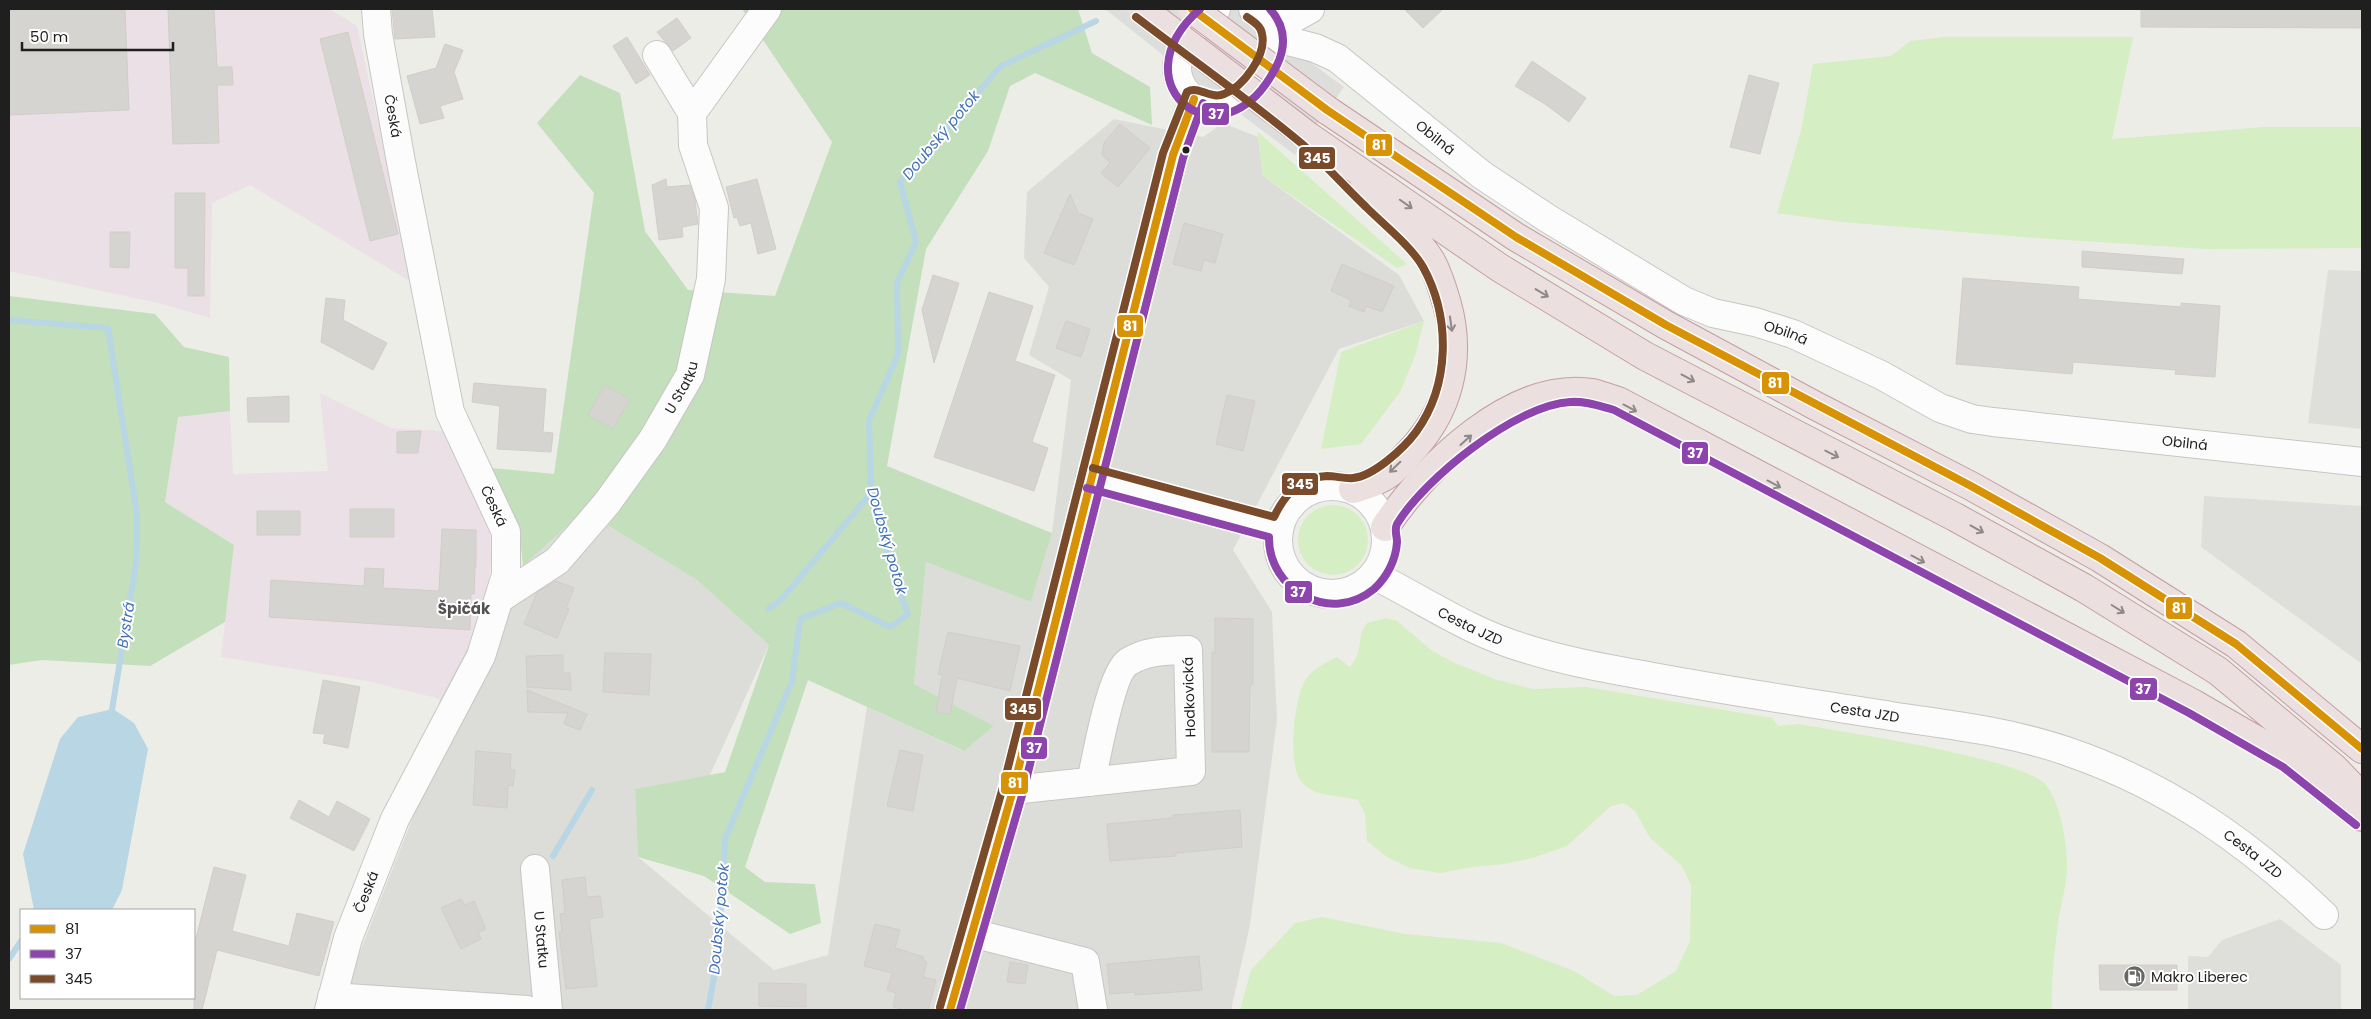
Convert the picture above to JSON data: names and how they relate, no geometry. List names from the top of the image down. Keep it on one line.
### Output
{"streets":{"street":["Česká","Obilná","U Statku","Cesta JZD","Hodkovická"]},"crossings":[["Česká","U Statku"]],"districts":["Špičák"],"water":["Doubský potok","Bystrá"],"places":{"fuel station":["Makro Liberec"]},"lines":["transit line 81","transit line 37","transit line 345"],"legend":["81","37","345"],"scale_bar":"50 m"}
